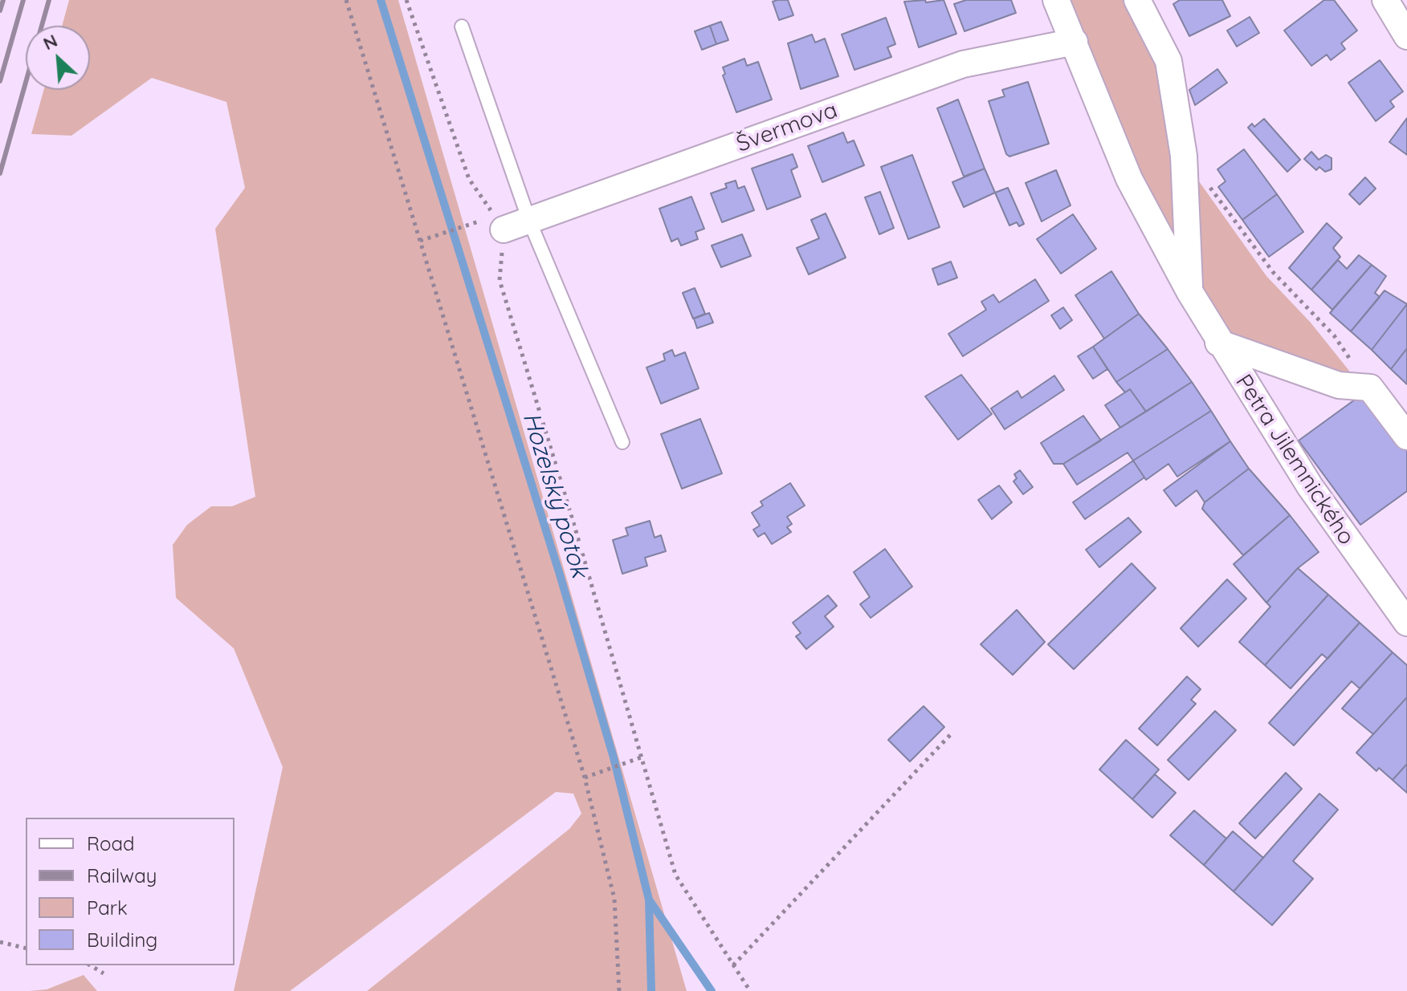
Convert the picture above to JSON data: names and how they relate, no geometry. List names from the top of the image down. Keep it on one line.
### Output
{"streets":{"street":["Švermova","Petra Jilemnického"]},"crossings":[["Švermova","Petra Jilemnického"]],"water":["Hozelský potok"],"legend":["Road","Railway","Park","Building"],"north":"top left"}
